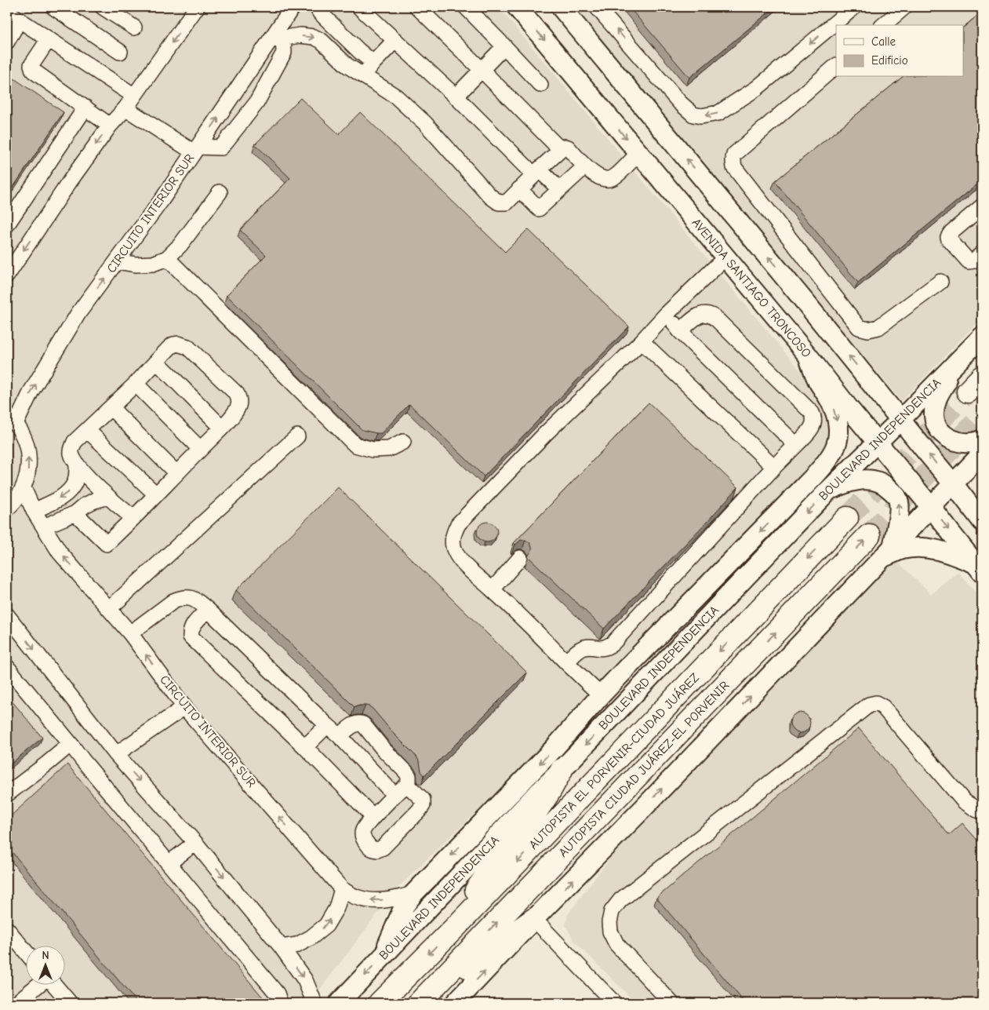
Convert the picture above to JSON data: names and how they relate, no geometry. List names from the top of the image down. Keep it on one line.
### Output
{"streets":{"highway":["AUTOPISTA EL PORVENIR-CIUDAD JUÁREZ","AUTOPISTA CIUDAD JUÁREZ-EL PORVENIR"],"main road":["AVENIDA SANTIAGO TRONCOSO","BOULEVARD INDEPENDENCIA"],"street":["CIRCUITO INTERIOR SUR"]},"crossings":[["AVENIDA SANTIAGO TRONCOSO","BOULEVARD INDEPENDENCIA"]],"legend":["Calle","Edificio"],"north":"top"}
